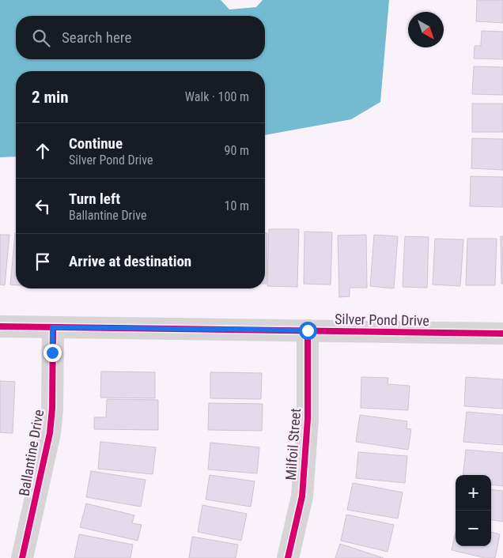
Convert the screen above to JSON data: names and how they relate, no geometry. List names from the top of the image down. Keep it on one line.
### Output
{"streets":{"street":["Silver Pond Drive","Milfoil Street","Ballantine Drive"]},"crossings":[["Silver Pond Drive","Milfoil Street"],["Silver Pond Drive","Ballantine Drive"]],"north":"bottom right","page":{"search":"Search here","heading":["2 min","Walk · 100 m"],"list":[["Continue","Silver Pond Drive","90 m"],["Turn left","Ballantine Drive","10 m"],"Arrive at destination"],"map_buttons":["+","−"]}}
